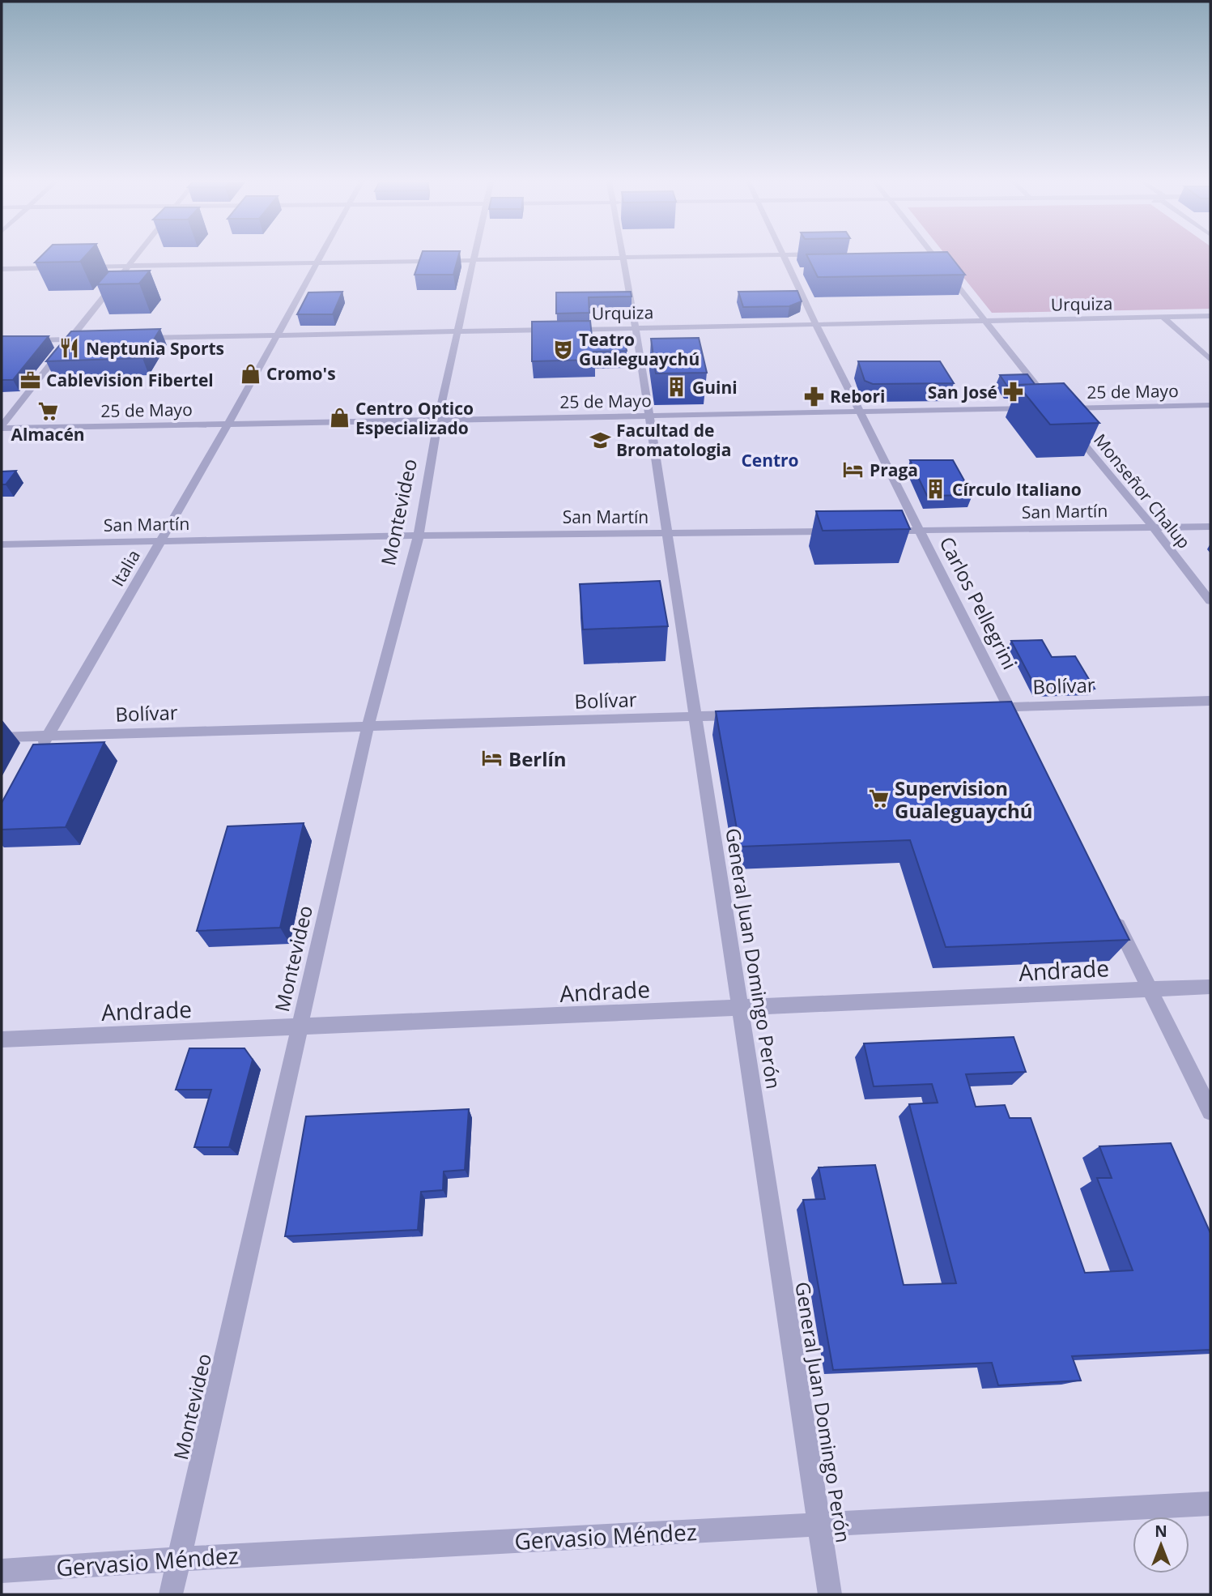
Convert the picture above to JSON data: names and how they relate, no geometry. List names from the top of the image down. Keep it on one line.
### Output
{"streets":{"street":["Urquiza","25 de Mayo","Monseñor Chalup","San Martín","Montevideo","Italia","Carlos Pellegrini","Bolívar","General Juan Domingo Perón","Andrade","Gervasio Méndez"]},"crossings":[["Urquiza","Carlos Pellegrini"],["Urquiza","General Juan Domingo Perón"],["25 de Mayo","Montevideo"],["25 de Mayo","Italia"],["25 de Mayo","Carlos Pellegrini"],["25 de Mayo","General Juan Domingo Perón"],["Monseñor Chalup","San Martín"],["San Martín","Montevideo"],["San Martín","Italia"],["San Martín","Carlos Pellegrini"],["San Martín","General Juan Domingo Perón"],["Montevideo","Bolívar"],["Montevideo","Andrade"],["Montevideo","Gervasio Méndez"],["Italia","Bolívar"],["Carlos Pellegrini","Bolívar"],["Bolívar","General Juan Domingo Perón"],["General Juan Domingo Perón","Andrade"],["General Juan Domingo Perón","Gervasio Méndez"]],"districts":["Centro"],"places":{"restaurant":["Neptunia Sports"],"theatre":["Teatro Gualeguaychú"],"shop":["Cromo's","Centro Optico Especializado"],"office":["Cablevision Fibertel"],"building":["Guini","Círculo Italiano"],"pharmacy":["San José","Rebori"],"supermarket":["Almacén","Supervision Gualeguaychú"],"school or university":["Facultad de Bromatologia"],"hotel":["Praga","Berlín"]},"north":"top"}
